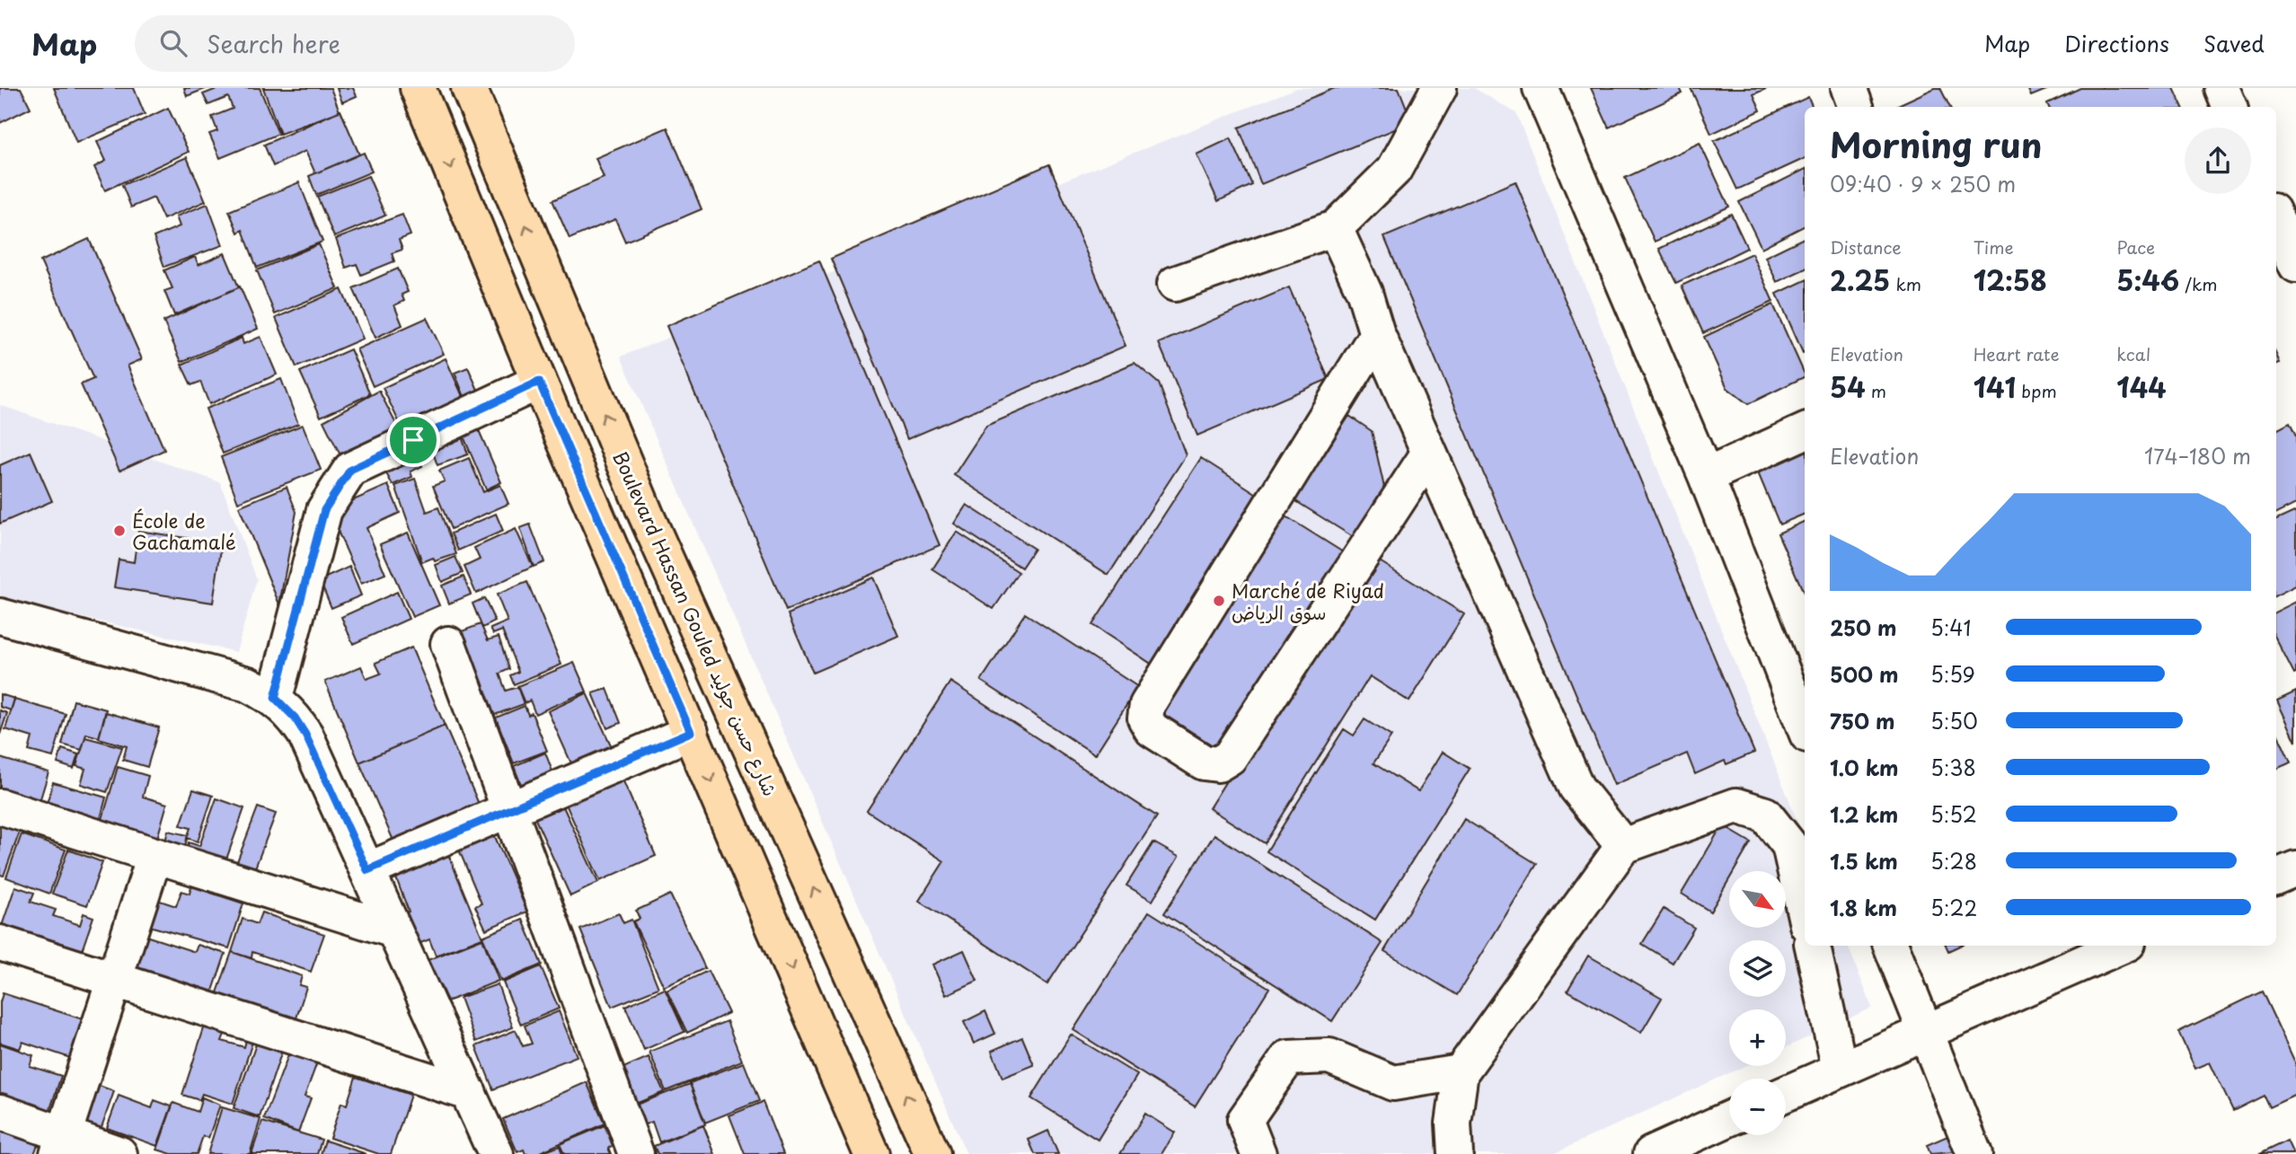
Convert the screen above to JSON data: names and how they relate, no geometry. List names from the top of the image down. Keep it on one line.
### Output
{"streets":{"main road":["Boulevard Hassan Gouled شارع حسن جوليد"]},"places":["École de Gachamalé","Marché de Riyad سوق الرياض"],"north":"bottom right","page":{"header":"Map","search":"Search here","nav":["Map","Directions","Saved"],"heading":["Morning run","09:40 · 9 × 250 m"],"stats":[["Distance","2.25 km"],["Time","12:58"],["Pace","5:46 /km"],["Elevation","54 m"],["Heart rate","141 bpm"],["kcal","144"]],"chart":["Elevation","174–180 m"],"list":[{"name":"250 m","note":"5:41"},{"name":"500 m","note":"5:59"},{"name":"750 m","note":"5:50"},{"name":"1.0 km","note":"5:38"},{"name":"1.2 km","note":"5:52"},{"name":"1.5 km","note":"5:28"},{"name":"1.8 km","note":"5:22"}],"map_buttons":["+","−"]}}
